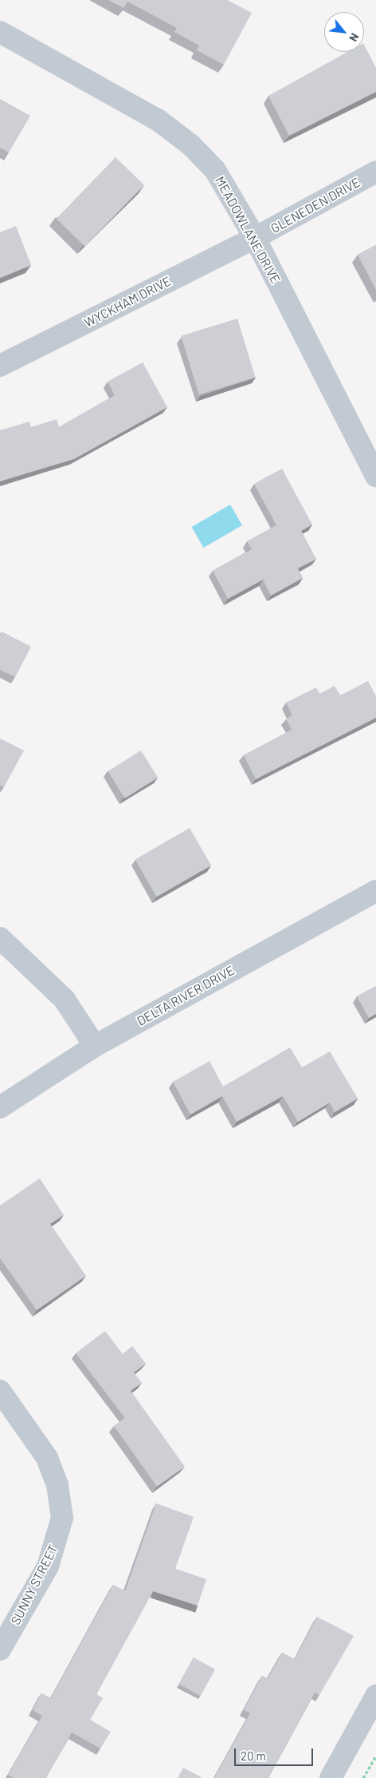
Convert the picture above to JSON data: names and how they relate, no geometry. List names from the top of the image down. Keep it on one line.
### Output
{"streets":{"street":["GLENEDEN DRIVE","MEADOWLANE DRIVE","WYCKHAM DRIVE","DELTA RIVER DRIVE","SUNNY STREET"]},"crossings":[["GLENEDEN DRIVE","MEADOWLANE DRIVE"],["GLENEDEN DRIVE","WYCKHAM DRIVE"],["MEADOWLANE DRIVE","WYCKHAM DRIVE"]],"scale_bar":"20 m","north":"bottom right"}
